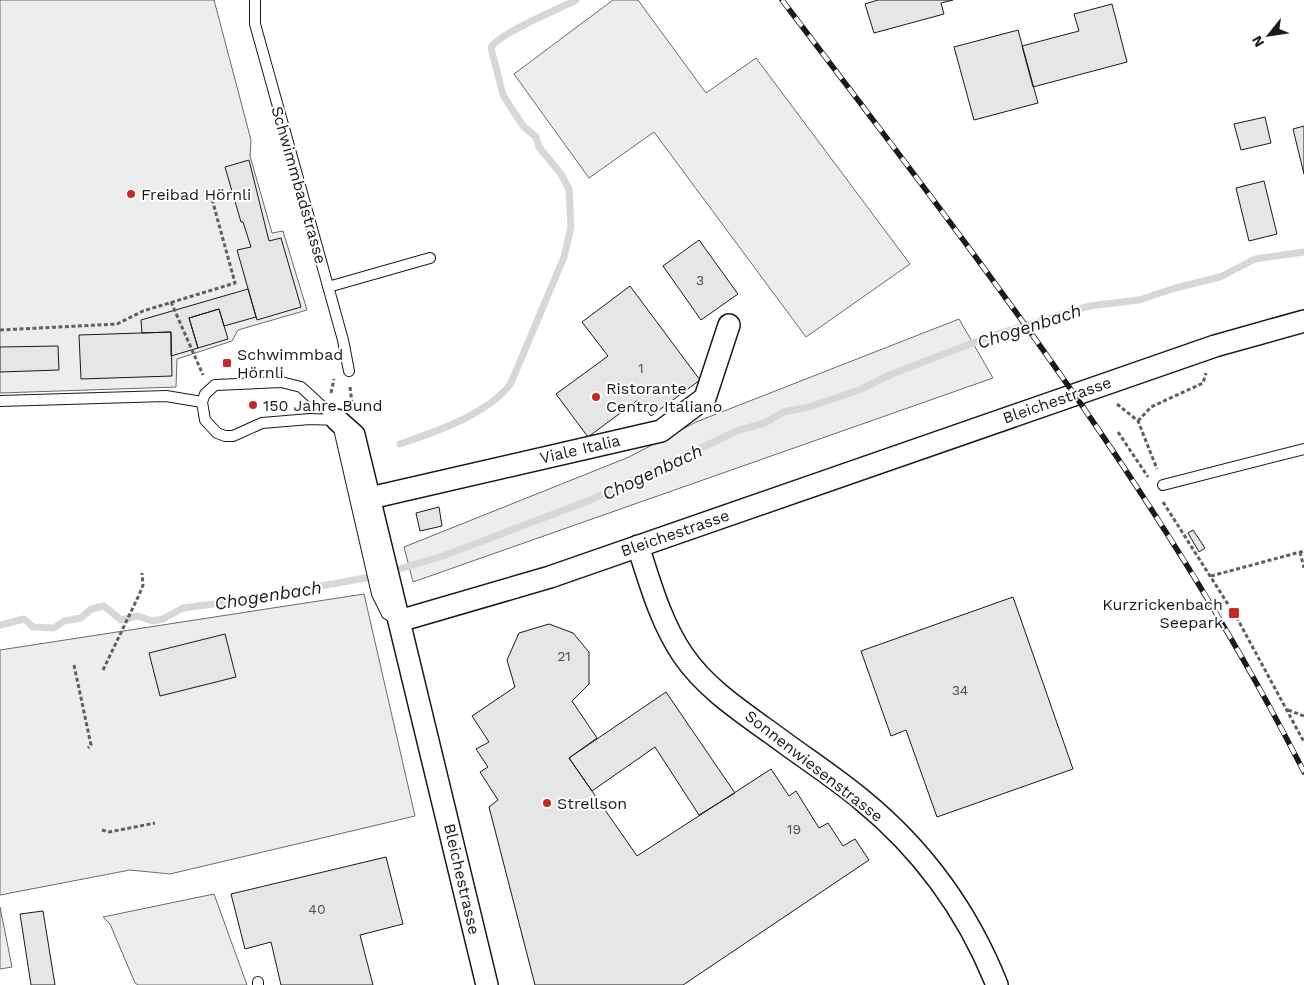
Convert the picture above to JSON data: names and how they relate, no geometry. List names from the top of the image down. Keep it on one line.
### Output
{"streets":{"street":["Bleichestrasse","Viale Italia","Sonnenwiesenstrasse"],"lane":["Schwimmbadstrasse"]},"crossings":[["Bleichestrasse","Sonnenwiesenstrasse"]],"water":["Chogenbach"],"places":{"other":["Freibad Hörnli","Ristorante Centro Italiano","150 Jahre Bund","Strellson"],"transit":["Schwimmbad Hörnli","Kurzrickenbach Seepark"]},"house_numbers":["3","1","21","34","19","40"],"north":"bottom left"}
